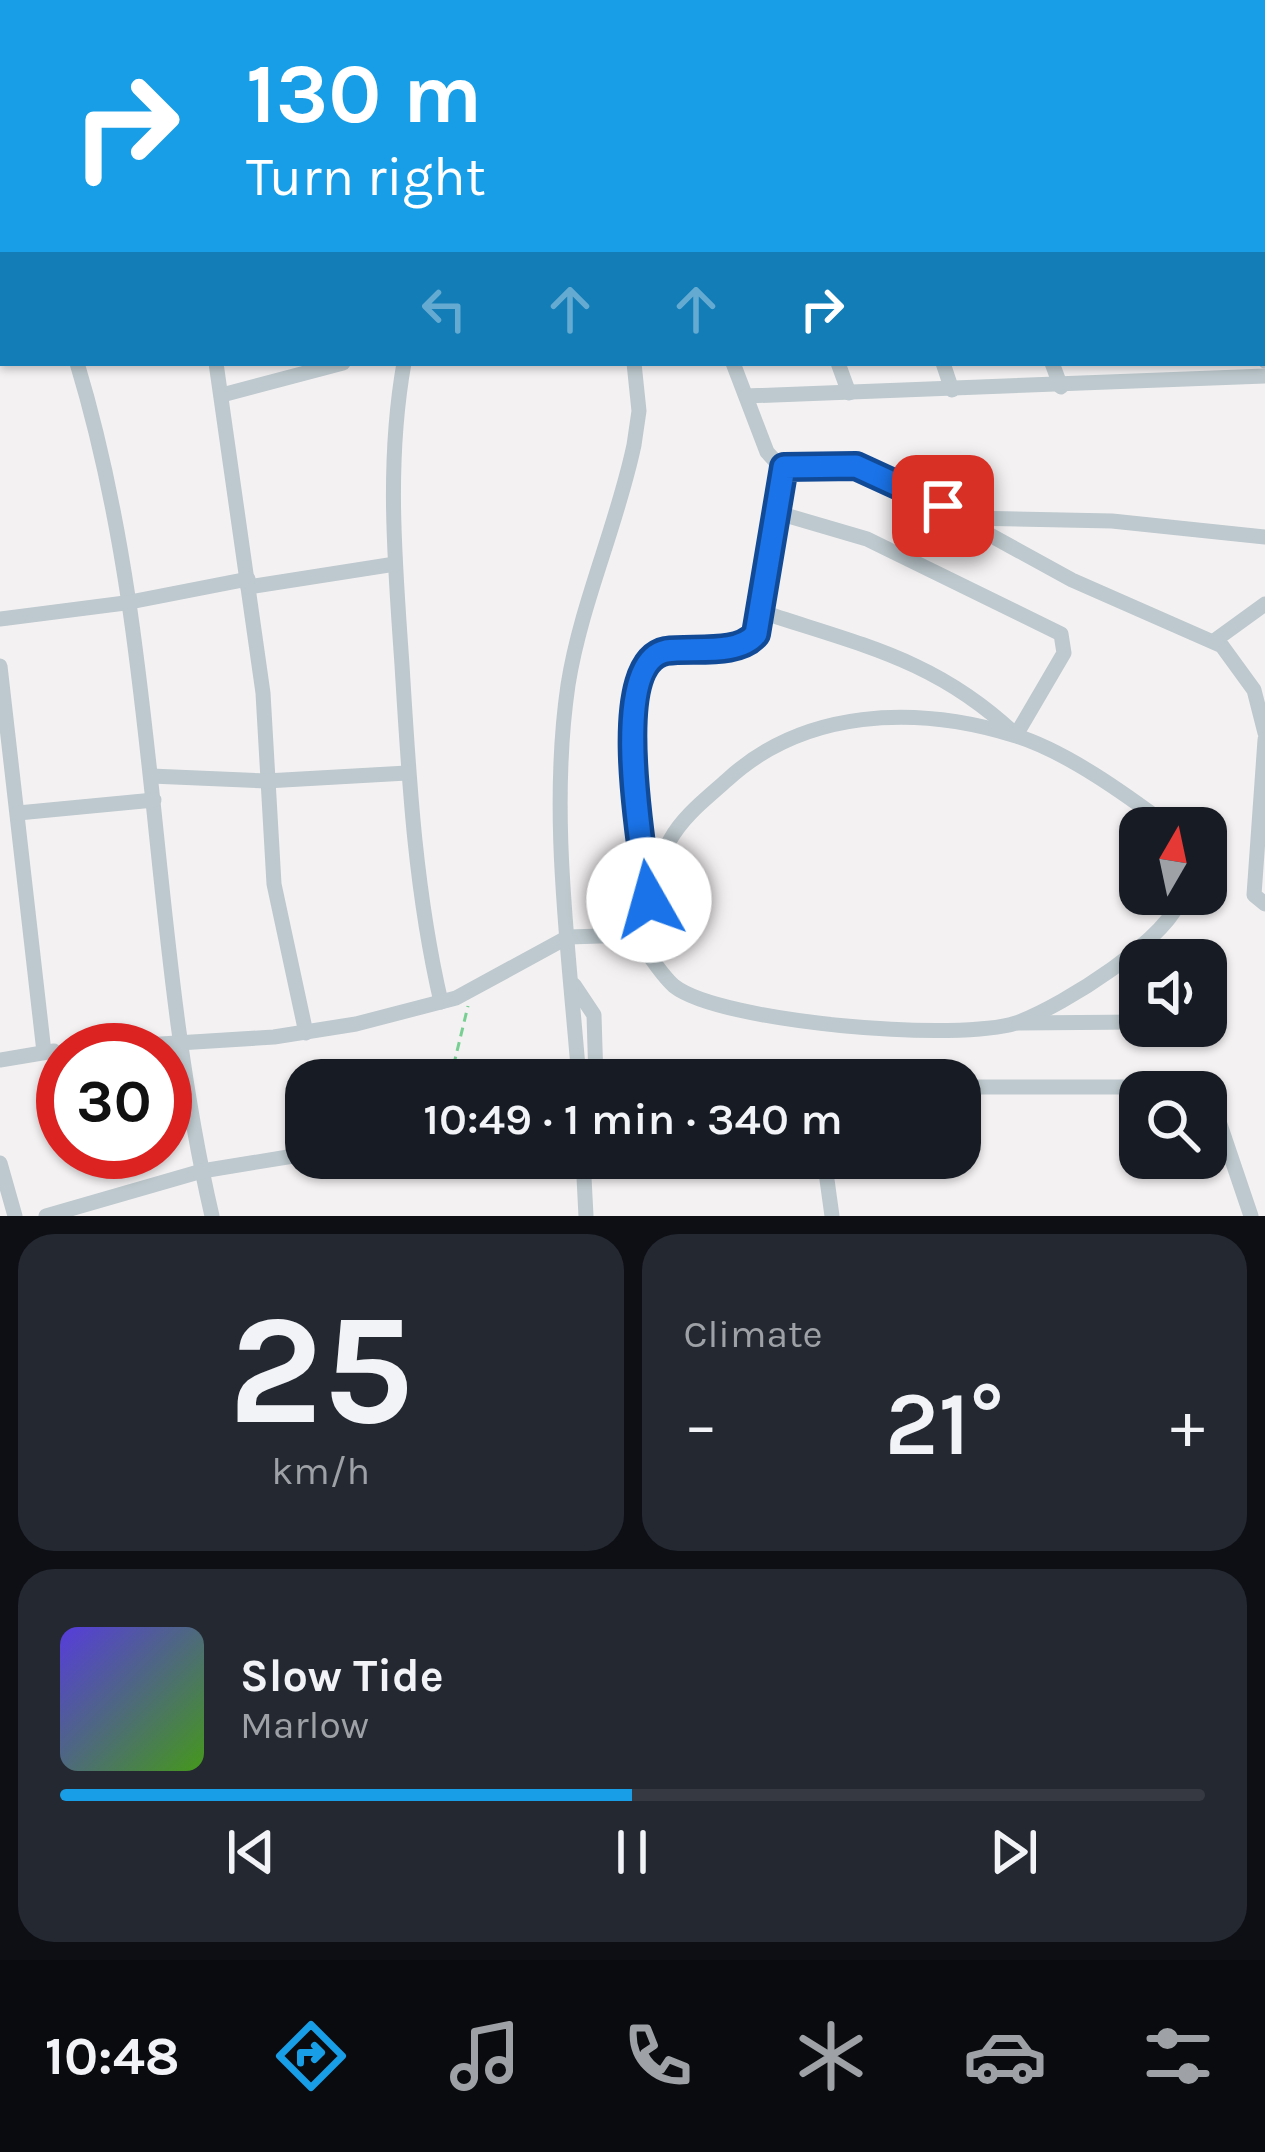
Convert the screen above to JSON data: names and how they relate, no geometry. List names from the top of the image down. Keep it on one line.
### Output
{"north":"top","page":{"turn":["130 m","Turn right"],"limit":"30","trip":"10:49 · 1 min · 340 m","tile":[["25","km/h"],"Climate"],"heat":["−","21°","+"],"song":["Slow Tide","Marlow"],"tabs":"10:48"}}
